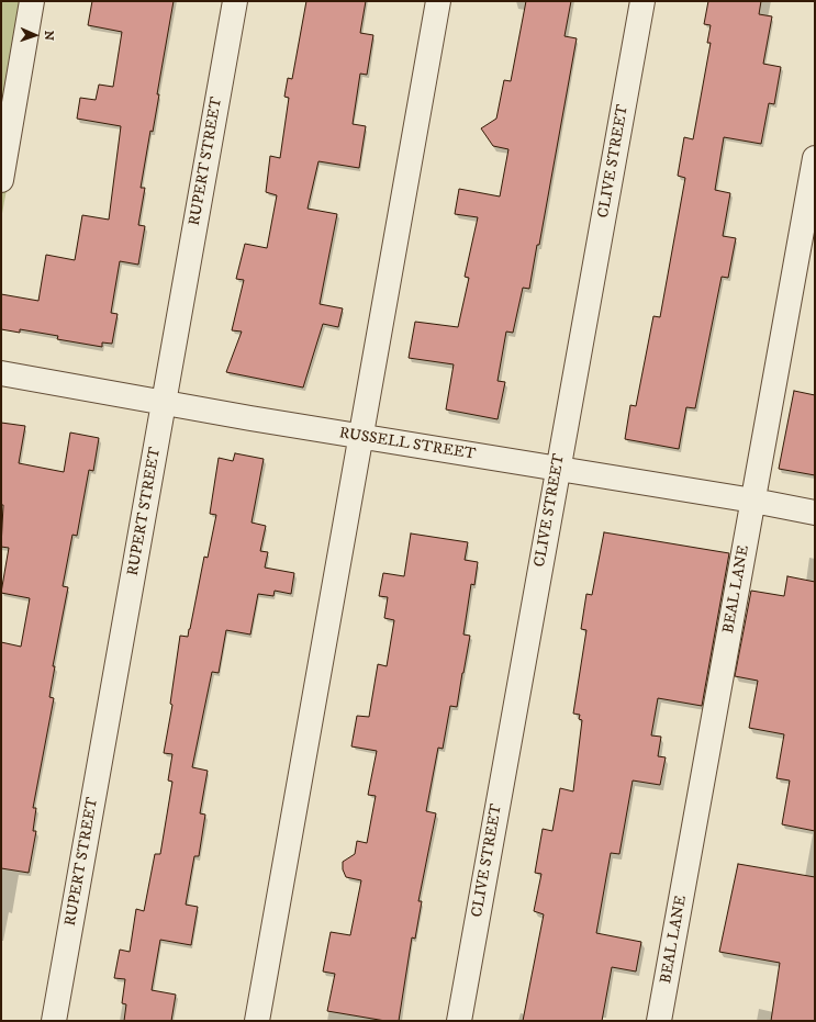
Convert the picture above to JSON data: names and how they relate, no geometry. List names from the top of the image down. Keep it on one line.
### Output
{"streets":{"street":["RUPERT STREET","CLIVE STREET","RUSSELL STREET","BEAL LANE"]},"crossings":[["RUPERT STREET","RUSSELL STREET"],["CLIVE STREET","RUSSELL STREET"],["RUSSELL STREET","BEAL LANE"]],"north":"right"}
